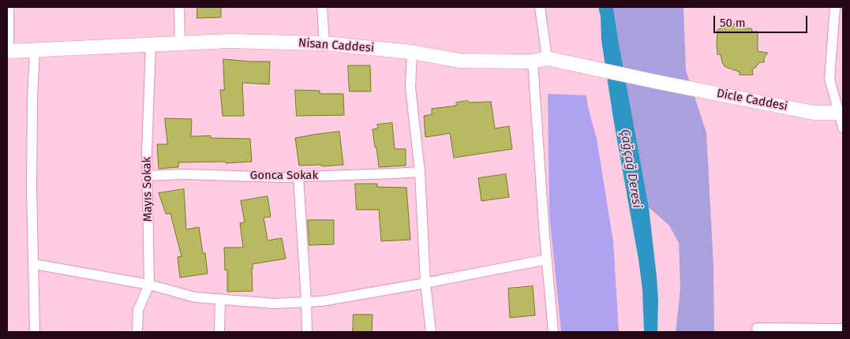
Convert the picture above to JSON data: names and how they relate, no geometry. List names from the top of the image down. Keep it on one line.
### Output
{"streets":{"street":["Nisan Caddesi","Dicle Caddesi","Gonca Sokak","Mayıs Sokak"]},"crossings":[["Nisan Caddesi","Dicle Caddesi"],["Nisan Caddesi","Mayıs Sokak"],["Gonca Sokak","Mayıs Sokak"]],"water":["Çağçağ Deresi"],"scale_bar":"50 m"}
